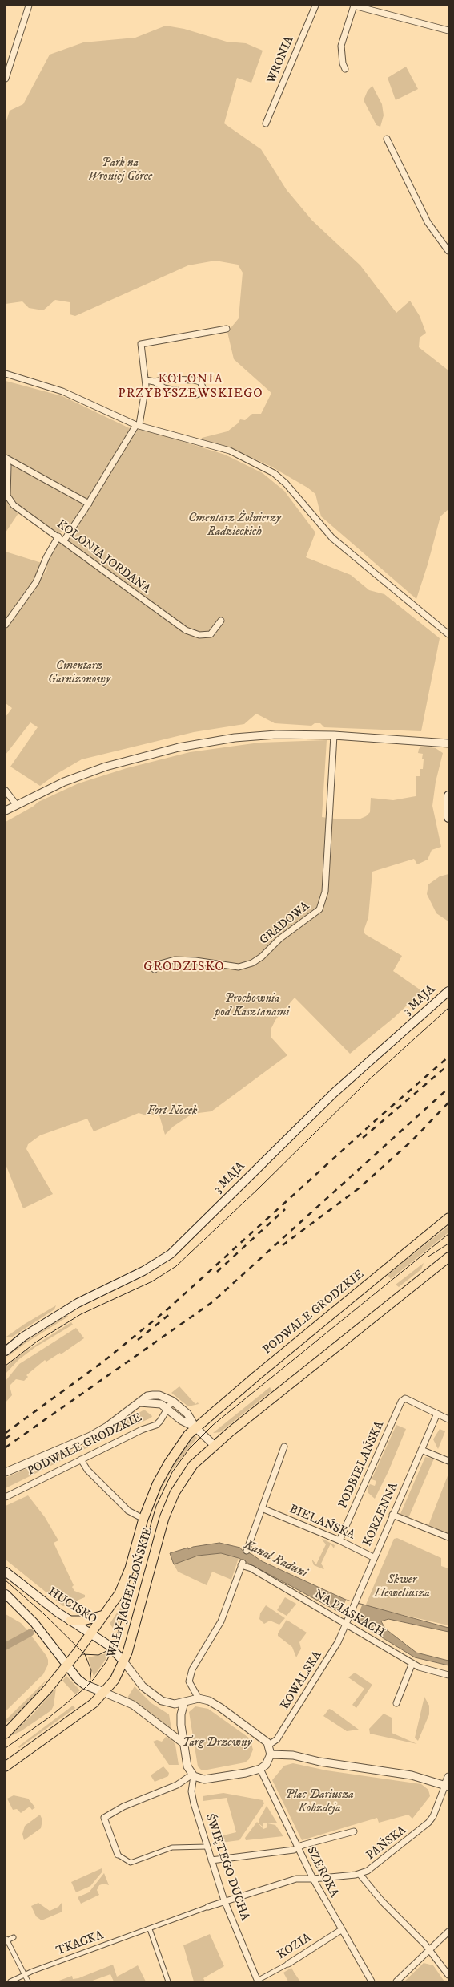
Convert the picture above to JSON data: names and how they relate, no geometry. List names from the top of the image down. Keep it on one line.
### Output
{"streets":{"main road":["3 MAJA","PODWALE GRODZKIE","WAŁY JAGIELLOŃSKIE","HUCISKO"],"street":["WRONIA","KOLONIA JORDANA","GRADOWA","PODBIELAŃSKA","KORZENNA","BIELAŃSKA","NA PIASKACH","KOWALSKA","PAŃSKA","ŚWIĘTEGO DUCHA","SZEROKA","TKACKA","KOZIA"]},"crossings":[["PODWALE GRODZKIE","WAŁY JAGIELLOŃSKIE"],["PODBIELAŃSKA","KORZENNA"],["PODBIELAŃSKA","BIELAŃSKA"],["KORZENNA","BIELAŃSKA"],["KORZENNA","NA PIASKACH"],["KORZENNA","KOWALSKA"],["WAŁY JAGIELLOŃSKIE","HUCISKO"],["NA PIASKACH","KOWALSKA"],["PAŃSKA","ŚWIĘTEGO DUCHA"],["PAŃSKA","SZEROKA"],["PAŃSKA","TKACKA"],["ŚWIĘTEGO DUCHA","KOZIA"],["SZEROKA","KOZIA"]],"districts":["KOLONIA PRZYBYSZEWSKIEGO","GRODZISKO"],"water":["Kanał Raduni"],"parks":["Park na Wroniej Górce","Cmentarz Żołnierzy Radzieckich","Cmentarz Garnizonowy","Prochownia pod Kasztanami","Fort Nocek","Skwer Heweliusza","Targ Drzewny","Plac Dariusza Kobzdeja"]}
